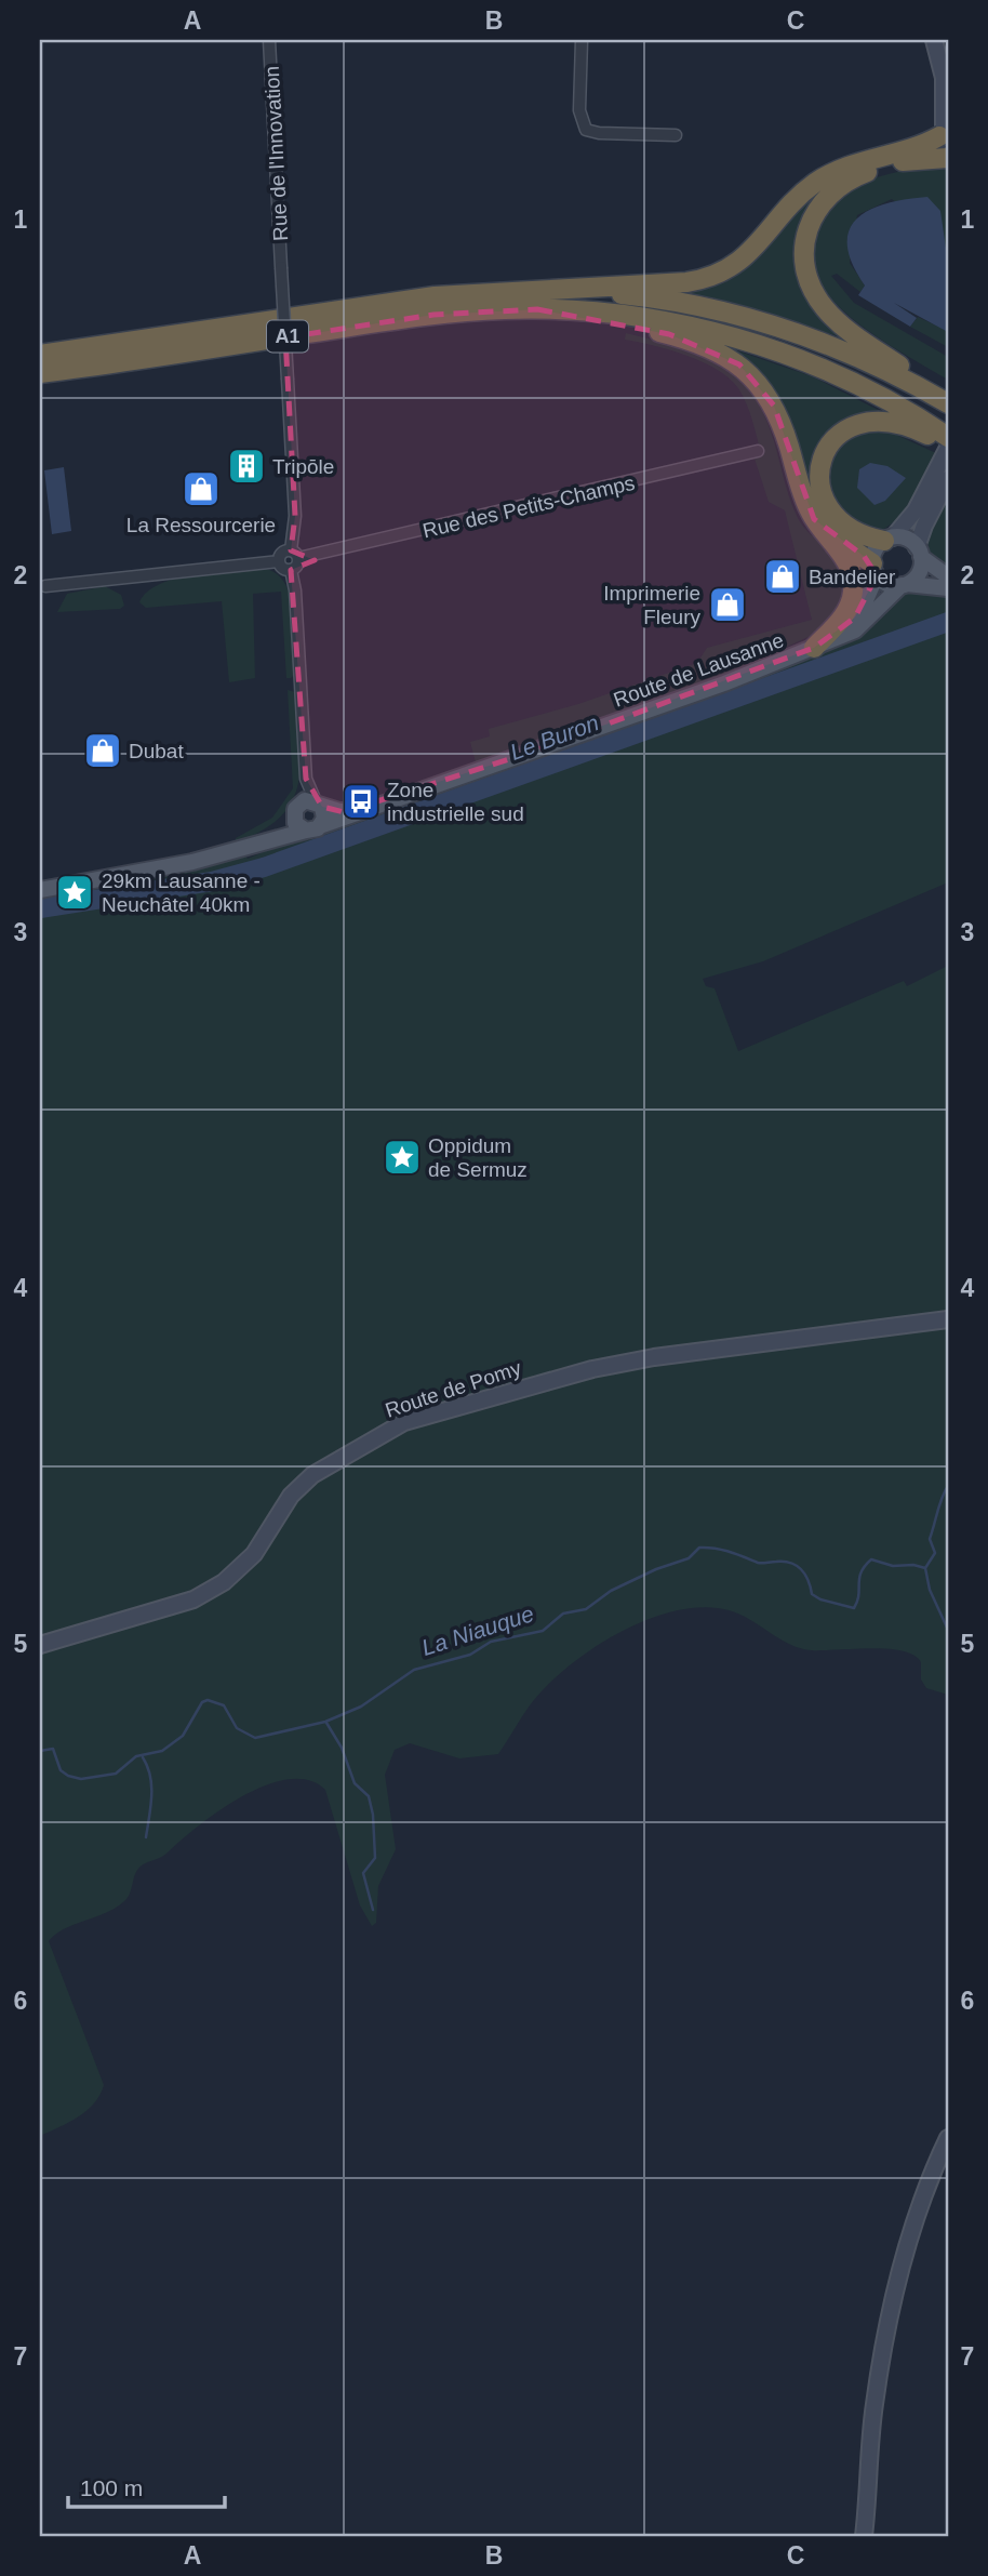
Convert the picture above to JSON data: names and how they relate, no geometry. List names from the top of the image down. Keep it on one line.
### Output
{"streets":{"highway":["A1"],"main road":["Route de Lausanne"],"street":["Rue de l'Innovation","Rue des Petits-Champs","Route de Pomy"]},"crossings":[["Rue de l'Innovation","Rue des Petits-Champs"]],"water":["Le Buron","La Niauque"],"places":{"building":["Tripōle"],"shop":["La Ressourcerie","Bandelier","Imprimerie Fleury","Dubat"],"bus stop":["Zone industrielle sud"],"place":["29km Lausanne - Neuchâtel 40km","Oppidum de Sermuz"]},"scale_bar":"100 m","grid":{"columns":["A","B","C"],"rows":["1","2","3","4","5","6","7"]}}
